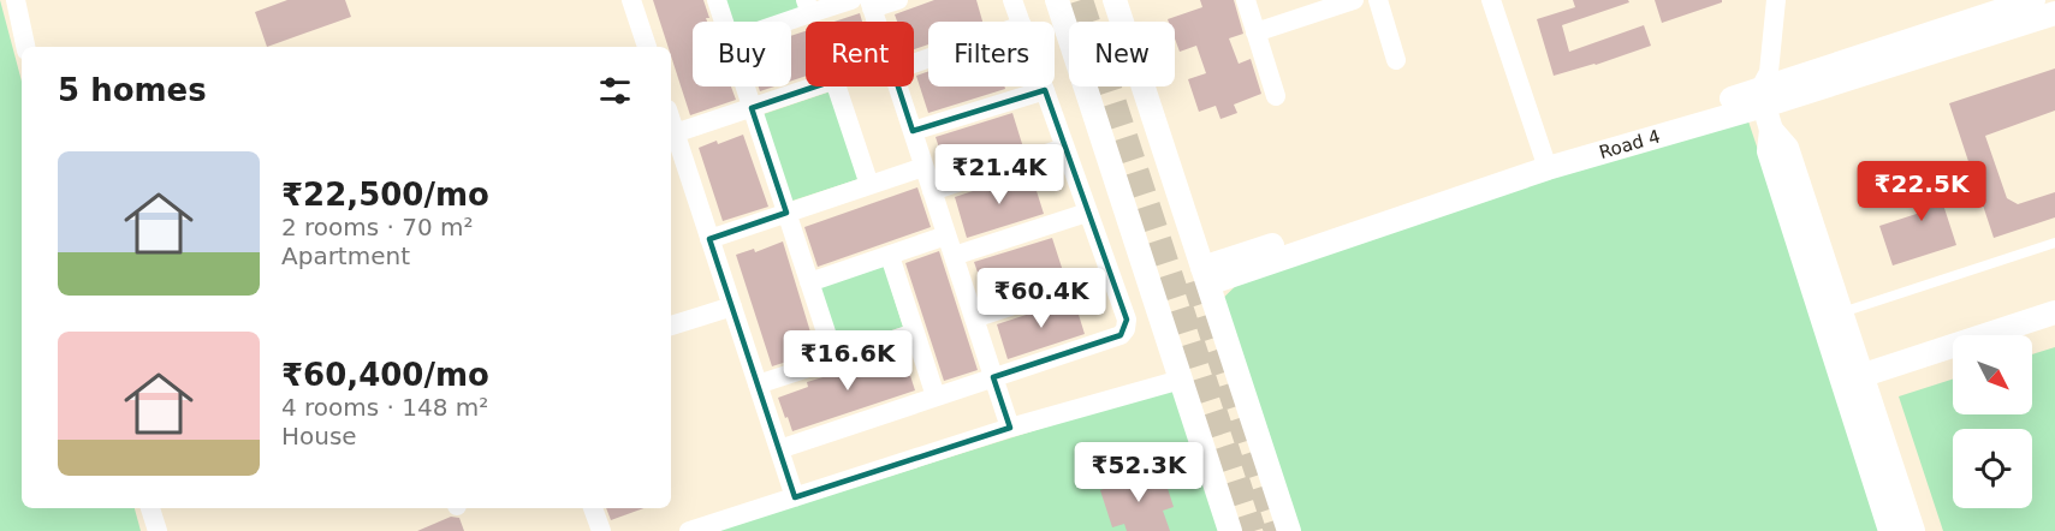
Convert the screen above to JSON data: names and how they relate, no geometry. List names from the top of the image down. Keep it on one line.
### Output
{"streets":{"street":["Road 4"]},"north":"bottom right","page":{"chip":["Buy","Rent","Filters","New"],"heading":"5 homes","list":[{"name":"₹22,500/mo","note":"2 rooms · 70 m² · Apartment"},{"name":"₹60,400/mo","note":"4 rooms · 148 m² · House"}],"price":["₹21.4K","₹22.5K","₹60.4K","₹16.6K","₹52.3K"]}}
